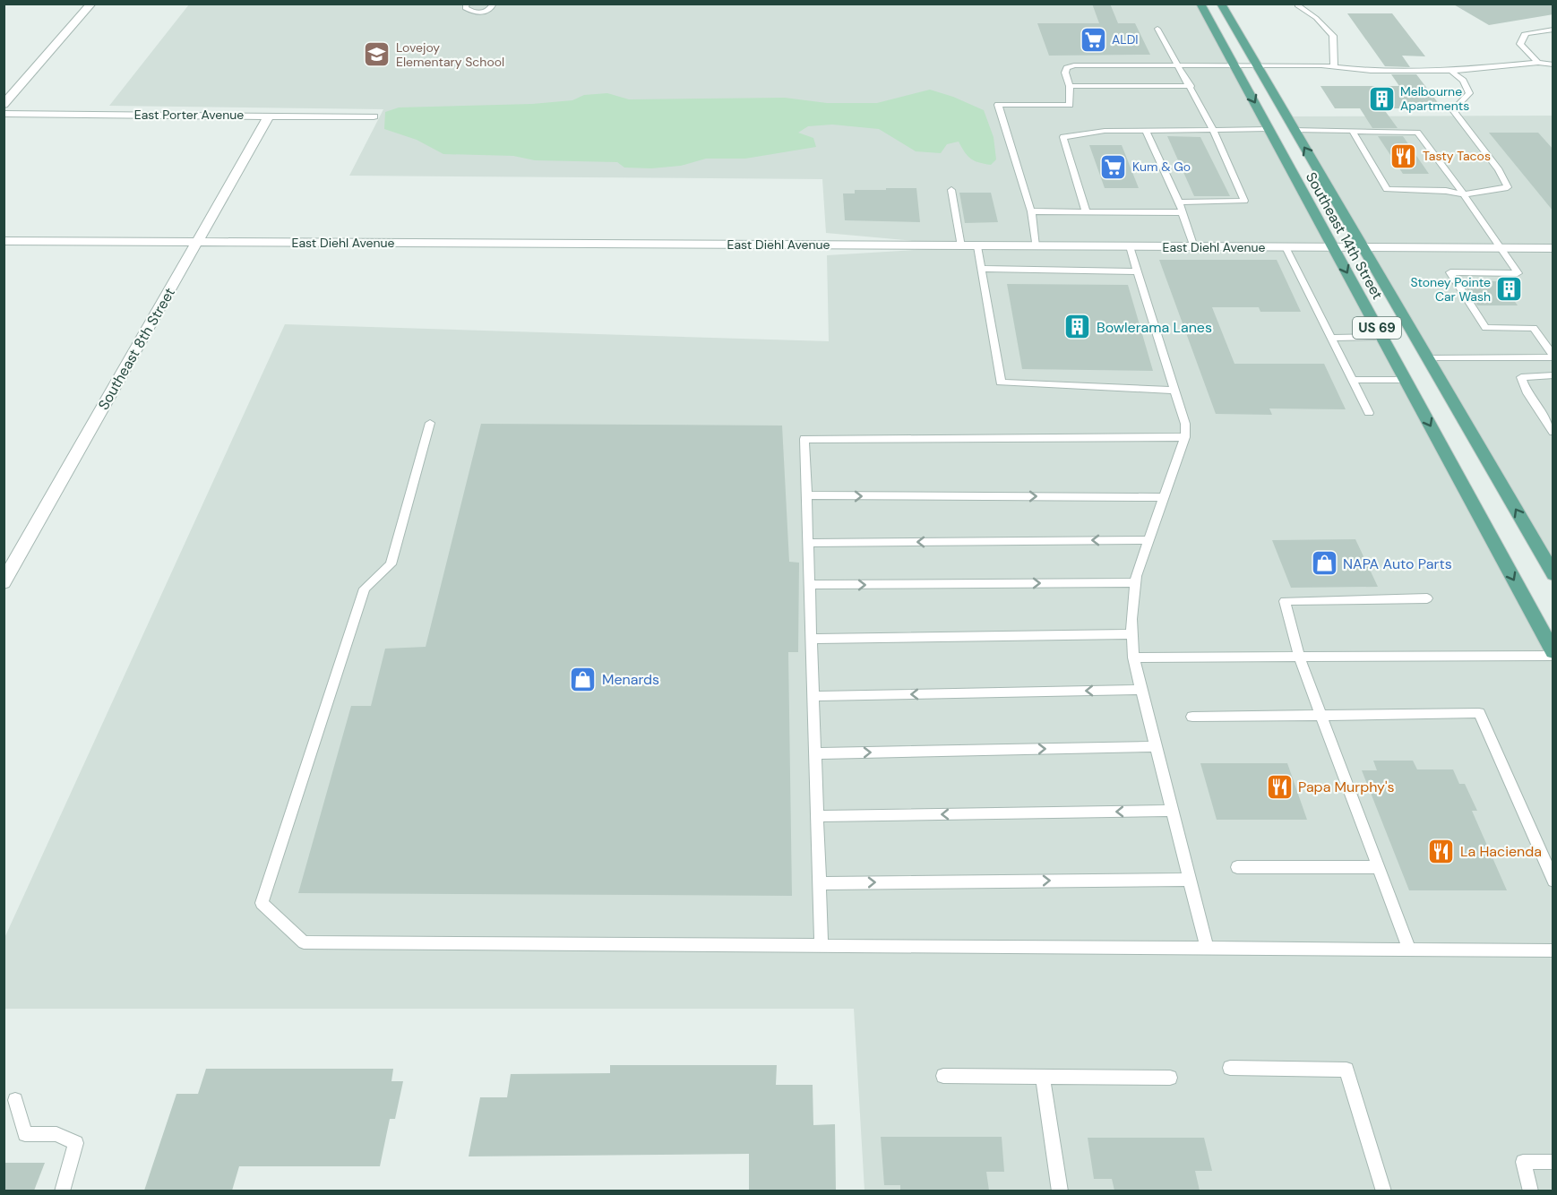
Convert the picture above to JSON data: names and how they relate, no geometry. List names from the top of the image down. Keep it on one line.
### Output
{"streets":{"main road":["Southeast 14th Street","US 69"],"street":["East Porter Avenue","East Diehl Avenue","Southeast 8th Street"]},"crossings":[["East Porter Avenue","Southeast 8th Street"],["Southeast 14th Street","East Diehl Avenue"],["East Diehl Avenue","Southeast 8th Street"]],"places":{"supermarket":["ALDI","Kum & Go"],"school or university":["Lovejoy Elementary School"],"building":["Melbourne Apartments","Stoney Pointe Car Wash","Bowlerama Lanes"],"restaurant":["Tasty Tacos","Papa Murphy's","La Hacienda"],"shop":["NAPA Auto Parts","Menards"]}}
